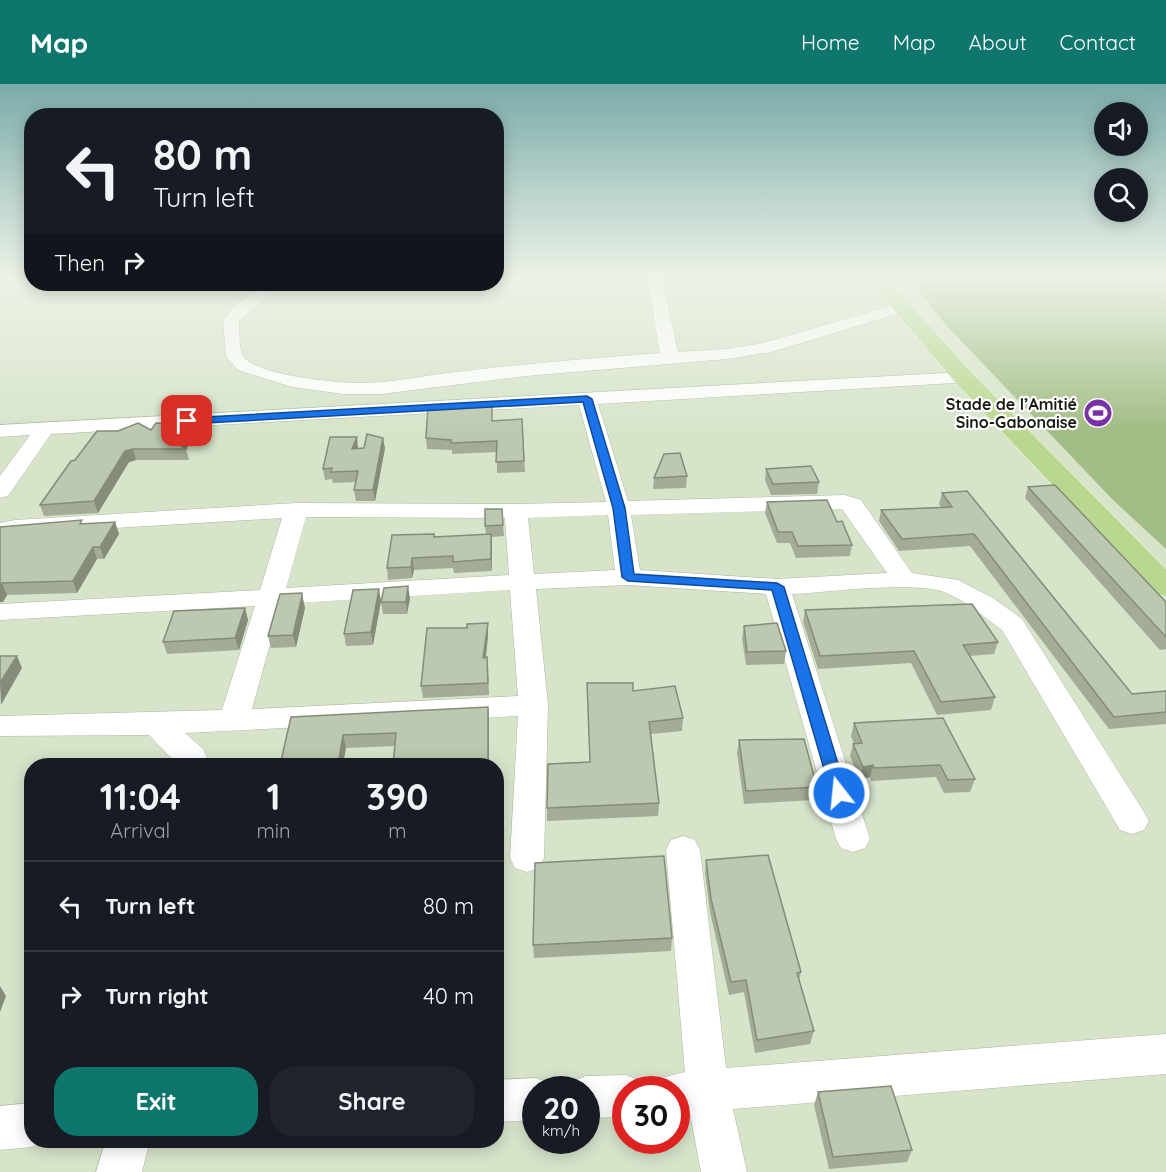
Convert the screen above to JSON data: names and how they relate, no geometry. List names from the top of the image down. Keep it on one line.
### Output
{"places":{"sports":["Stade de l’Amitié Sino-Gabonaise"]},"page":{"header":"Map","nav":["Home","Map","About","Contact"],"turn":["80 m","Turn left"],"then":"Then","eta":["11:04","Arrival","1","min","390","m"],"list":[{"name":"Turn left","value":"80 m"},{"name":"Turn right","value":"40 m"}],"buttons":["Exit","Share"],"speed":"20 km/h","limit":"30"}}
